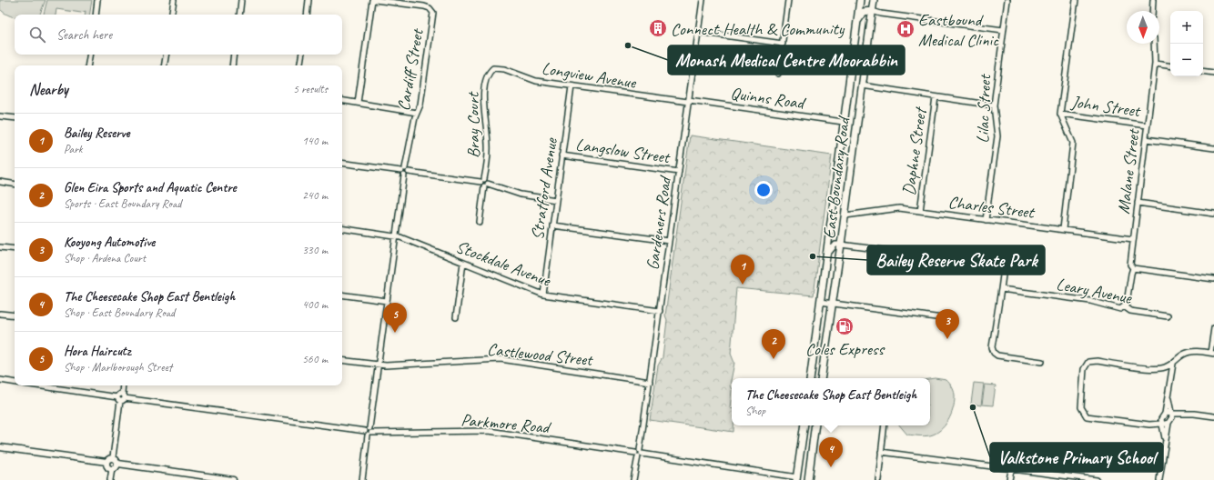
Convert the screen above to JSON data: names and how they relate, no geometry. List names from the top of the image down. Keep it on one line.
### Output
{"streets":{"main road":["East Boundary Road"],"street":["Cardiff Street","Longview Avenue","Quinns Road","John Street","Lilac Street","Bray Court","Langslow Street","Daphne Street","Malane Street","Stratford Avenue","Charles Street","Gardeners Road","Stockdale Avenue","Leary Avenue","Castlewood Street","Parkmore Road"]},"crossings":[["Cardiff Street","Stockdale Avenue"],["Cardiff Street","Castlewood Street"],["Cardiff Street","Parkmore Road"],["Longview Avenue","Quinns Road"],["Longview Avenue","Bray Court"],["Longview Avenue","Stratford Avenue"],["Longview Avenue","Gardeners Road"],["Quinns Road","East Boundary Road"],["Quinns Road","Gardeners Road"],["John Street","Malane Street"],["Lilac Street","Charles Street"],["Langslow Street","Stratford Avenue"],["Langslow Street","Gardeners Road"],["Daphne Street","Charles Street"],["Malane Street","Charles Street"],["Malane Street","Leary Avenue"],["East Boundary Road","Charles Street"],["Stratford Avenue","Stockdale Avenue"],["Gardeners Road","Stockdale Avenue"],["Gardeners Road","Castlewood Street"],["Gardeners Road","Parkmore Road"]],"places":{"building":["Connect Health & Community"],"hospital":["Eastbound Medical Clinic"],"other":["Monash Medical Centre Moorabbin","Bailey Reserve Skate Park","Valkstone Primary School"],"fuel station":["Coles Express"]},"north":"bottom","page":{"map_buttons":["+","−"],"search":"Search here","heading":["Nearby","5 results"],"list":[{"mark":"1","name":"Bailey Reserve","note":"Park","value":"140 m"},{"mark":"2","name":"Glen Eira Sports and Aquatic Centre","note":"Sports · East Boundary Road","value":"240 m"},{"mark":"3","name":"Kooyong Automotive","note":"Shop · Ardena Court","value":"330 m"},{"mark":"4","name":"The Cheesecake Shop East Bentleigh","note":"Shop · East Boundary Road","value":"400 m"},{"mark":"5","name":"Hora Haircutz","note":"Shop · Marlborough Street","value":"560 m"}],"pins":["1","5","3","2","4"],"popup":["The Cheesecake Shop East Bentleigh","Shop"]}}
